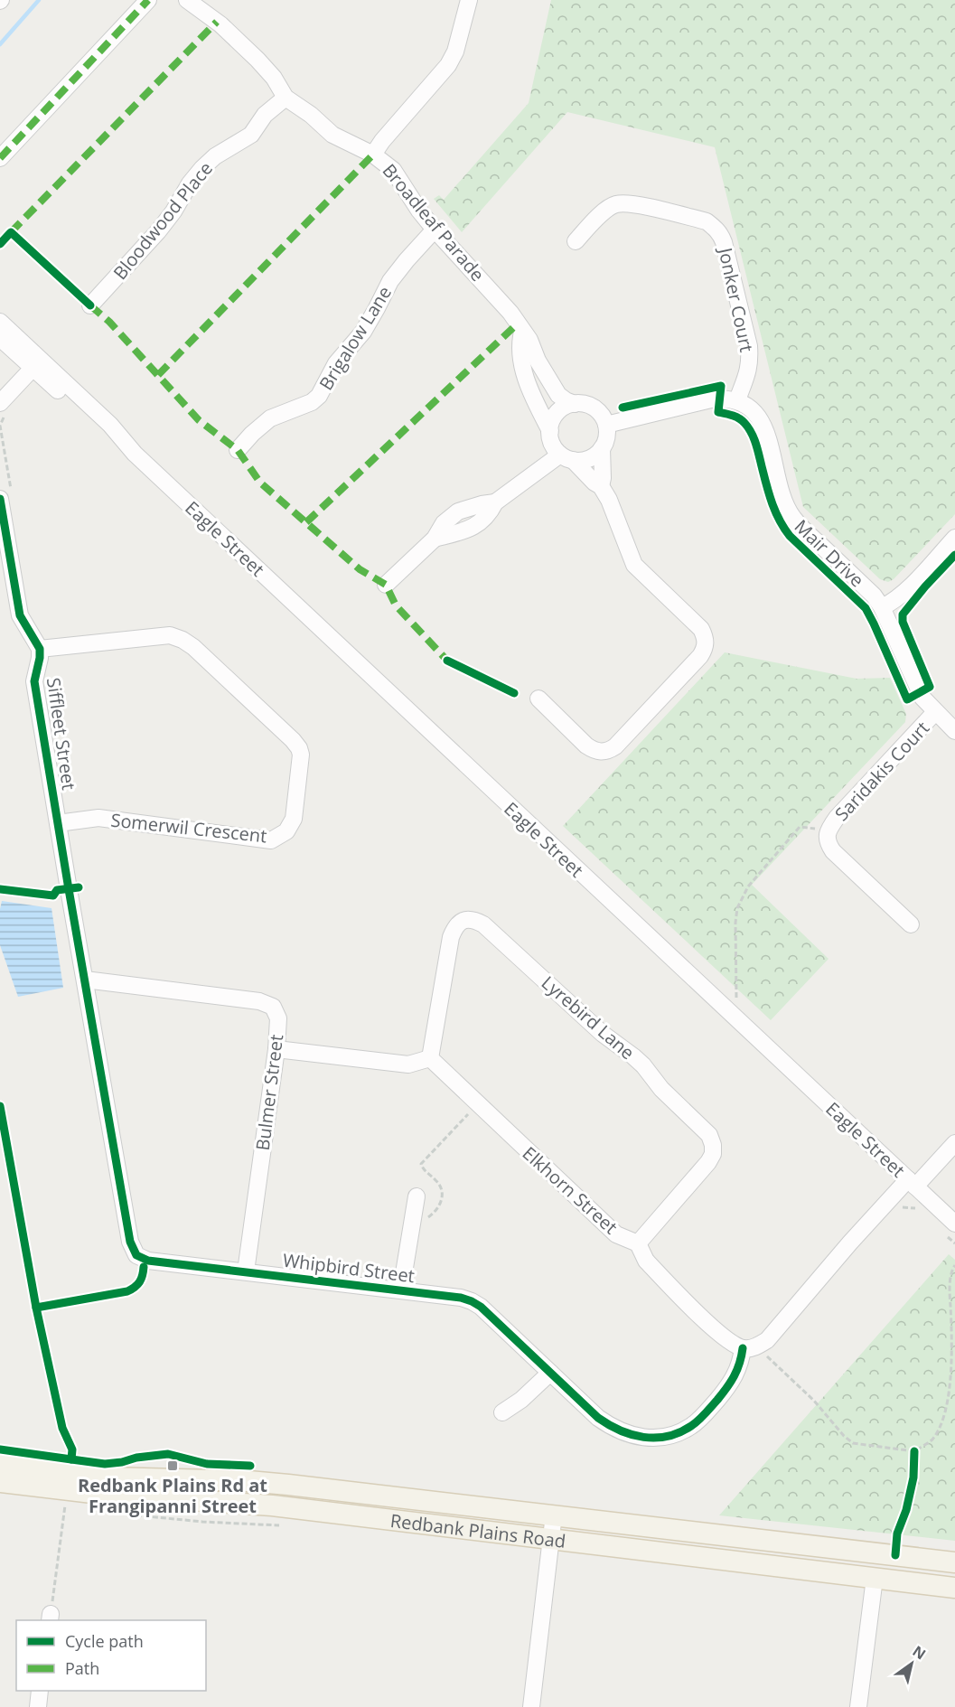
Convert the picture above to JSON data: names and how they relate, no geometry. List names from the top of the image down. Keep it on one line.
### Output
{"streets":{"main road":["Redbank Plains Road"],"street":["Bloodwood Place","Broadleaf Parade","Jonker Court","Brigalow Lane","Eagle Street","Mair Drive","Siffleet Street","Saridakis Court","Somerwil Crescent","Lyrebird Lane","Bulmer Street","Elkhorn Street","Whipbird Street"]},"crossings":[["Bloodwood Place","Broadleaf Parade"],["Broadleaf Parade","Brigalow Lane"],["Jonker Court","Mair Drive"],["Mair Drive","Saridakis Court"],["Siffleet Street","Somerwil Crescent"],["Siffleet Street","Bulmer Street"],["Siffleet Street","Whipbird Street"],["Lyrebird Lane","Elkhorn Street"],["Bulmer Street","Whipbird Street"]],"places":{"transit":["Redbank Plains Rd at Frangipanni Street"]},"legend":["Cycle path","Path"],"north":"top right"}
